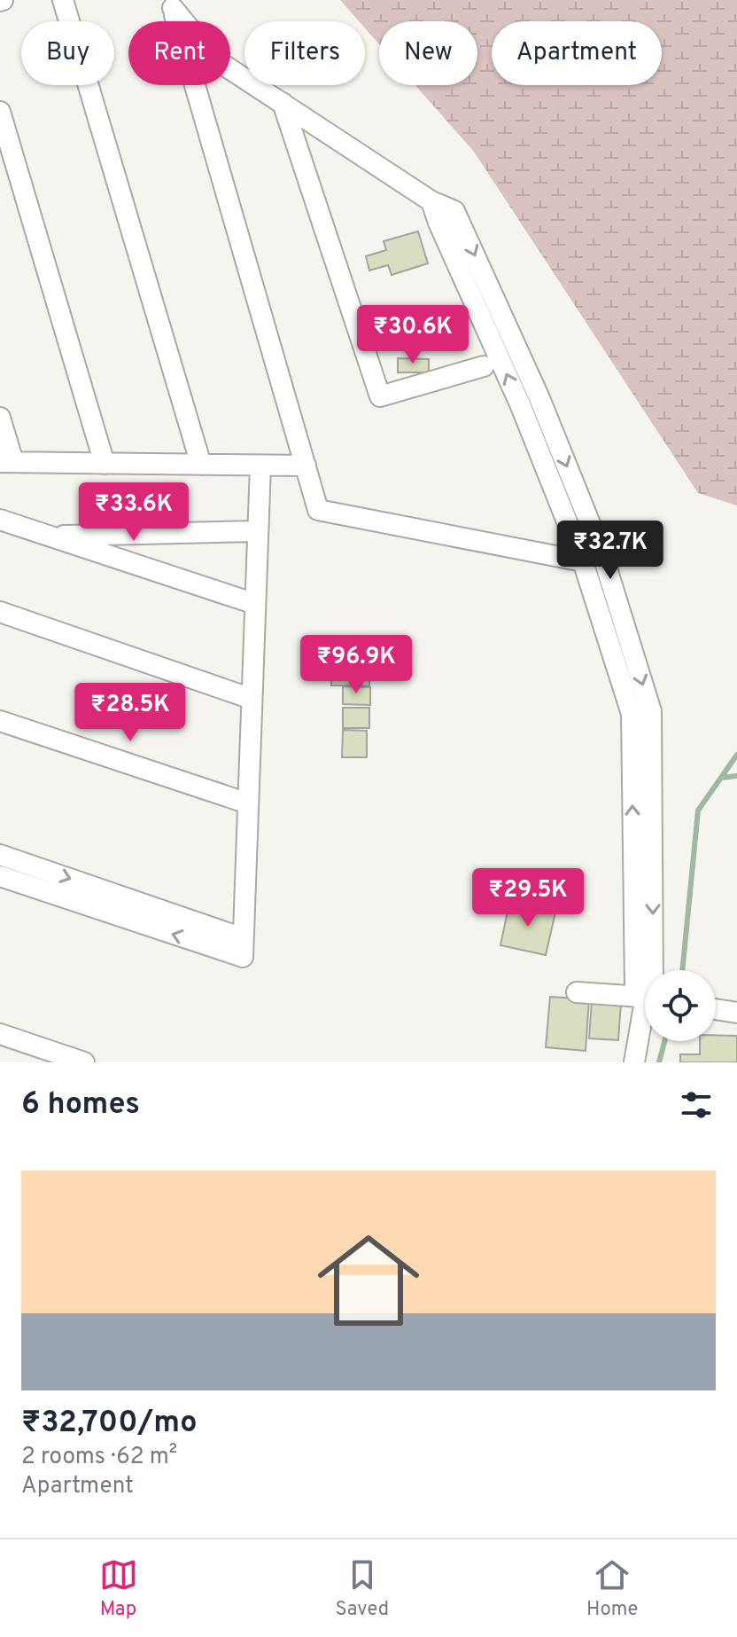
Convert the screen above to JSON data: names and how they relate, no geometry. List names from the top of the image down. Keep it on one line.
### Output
{"page":{"chip":["Buy","Rent","Filters","New","Apartment"],"price":["₹30.6K","₹33.6K","₹32.7K","₹96.9K","₹28.5K","₹29.5K"],"heading":"6 homes","list":[{"name":"₹32,700/mo","note":"2 rooms · 62 m² · Apartment"}],"tabs":["Map","Saved","Home"]}}
